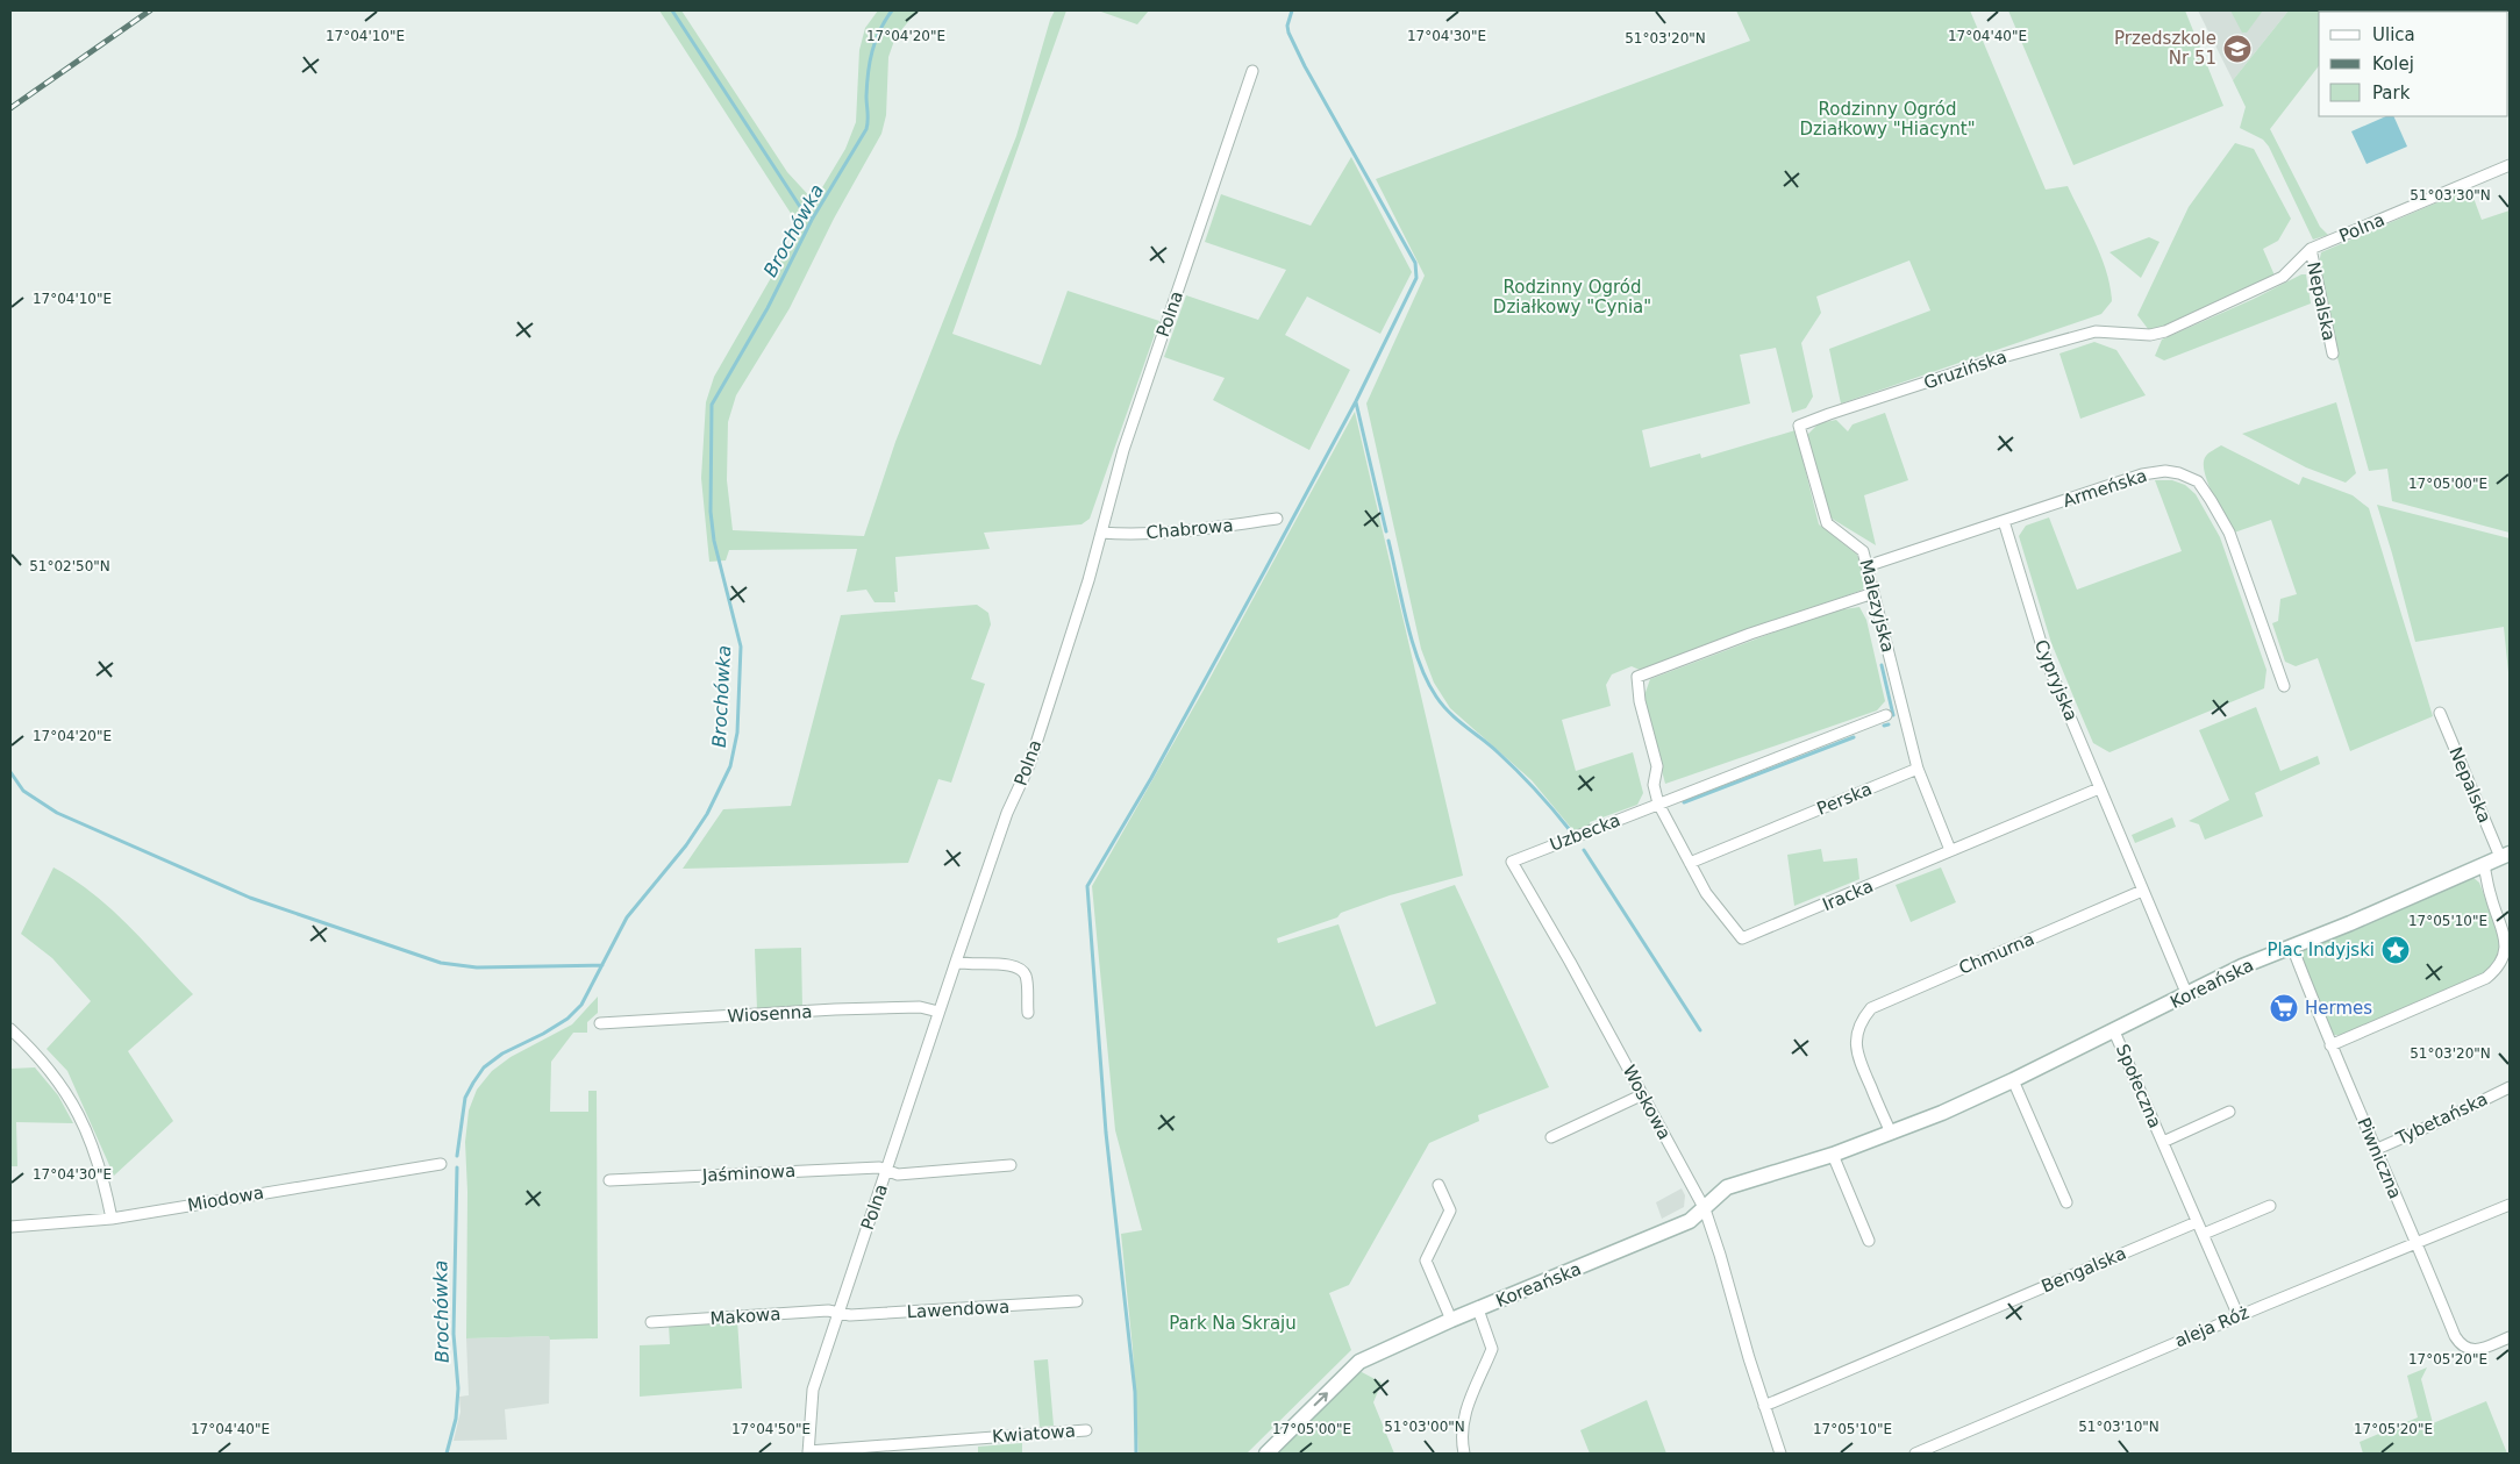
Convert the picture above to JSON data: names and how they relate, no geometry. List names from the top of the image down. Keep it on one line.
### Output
{"streets":{"street":["Polna","Nepalska","Gruzińska","Armeńska","Chabrowa","Malezyjska","Cypryjska","Perska","Uzbecka","Iracka","Chmurna","Koreańska","Wiosenna","Społeczna","Woskowa","Tybetańska","Piwniczna","Jaśminowa","Miodowa","Bengalska","Lawendowa","Makowa","aleja Róż","Kwiatowa"]},"crossings":[["Polna","Nepalska"],["Polna","Gruzińska"],["Polna","Chabrowa"],["Polna","Wiosenna"],["Polna","Jaśminowa"],["Polna","Lawendowa"],["Polna","Makowa"],["Polna","Kwiatowa"],["Nepalska","Gruzińska"],["Nepalska","Koreańska"],["Gruzińska","Malezyjska"],["Armeńska","Malezyjska"],["Armeńska","Cypryjska"],["Malezyjska","Perska"],["Cypryjska","Iracka"],["Cypryjska","Chmurna"],["Perska","Iracka"],["Uzbecka","Iracka"],["Uzbecka","Woskowa"],["Chmurna","Koreańska"],["Koreańska","Społeczna"],["Koreańska","Woskowa"],["Koreańska","Piwniczna"],["Społeczna","Bengalska"],["Społeczna","aleja Róż"],["Woskowa","Bengalska"],["Tybetańska","Piwniczna"],["Piwniczna","aleja Róż"],["Lawendowa","Makowa"]],"water":["Brochówka"],"parks":["Rodzinny Ogród Działkowy \"Hiacynt\"","Rodzinny Ogród Działkowy \"Cynia\"","Park Na Skraju"],"places":{"school or university":["Przedszkole Nr 51"],"place":["Plac Indyjski"],"supermarket":["Hermes"]},"legend":["Ulica","Kolej","Park"],"coordinates":["17°04'30\"E","17°04'10\"E","17°04'20\"E","17°04'40\"E","51°03'20\"N","51°03'30\"N","17°05'00\"E","51°02'50\"N","17°05'10\"E","17°05'20\"E","51°03'00\"N","51°03'10\"N","17°04'50\"E"]}
